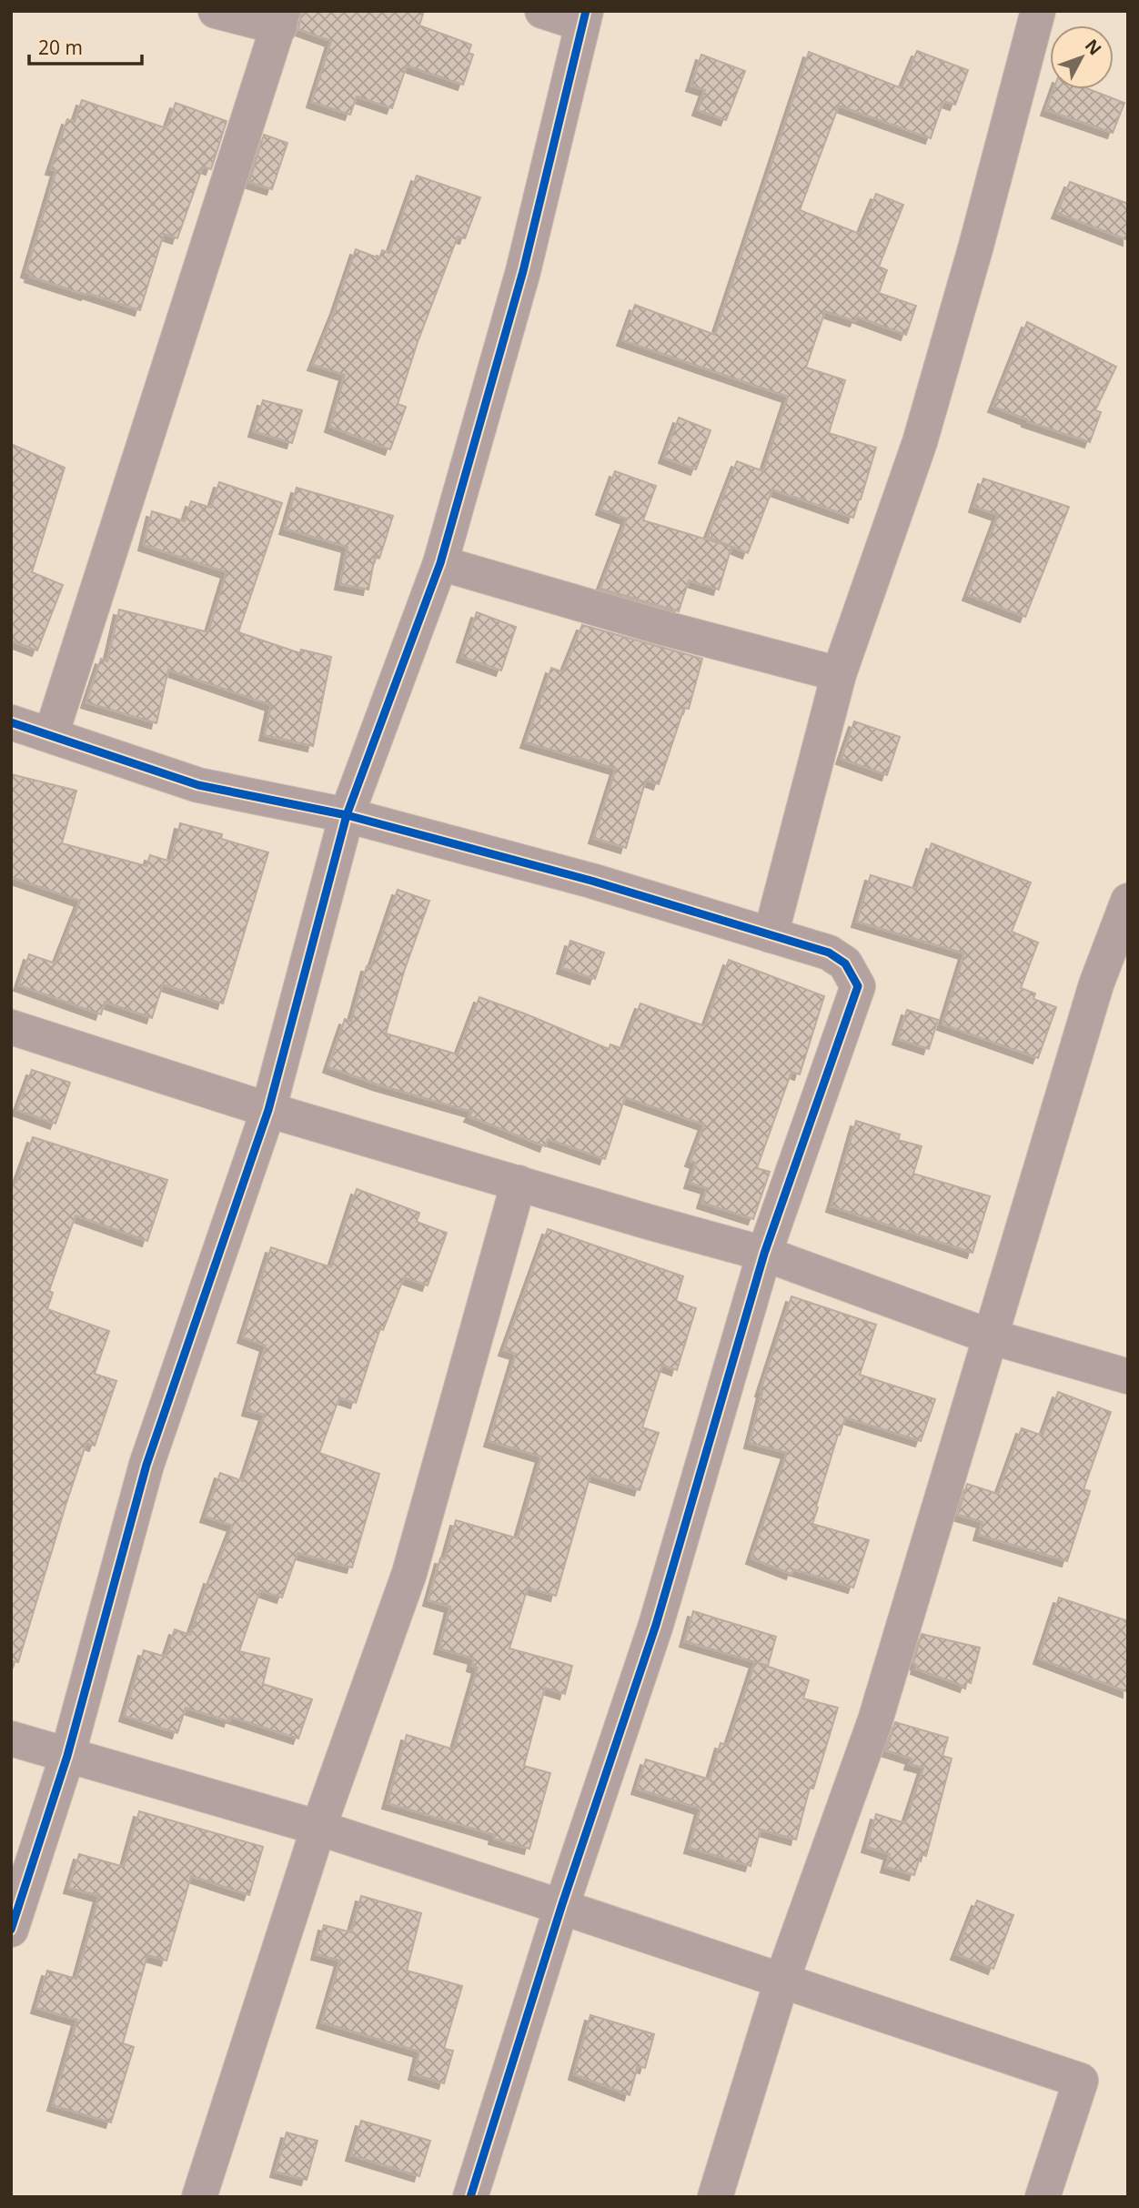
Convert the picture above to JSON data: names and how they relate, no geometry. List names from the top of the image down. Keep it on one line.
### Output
{"scale_bar":"20 m","north":"top right"}
